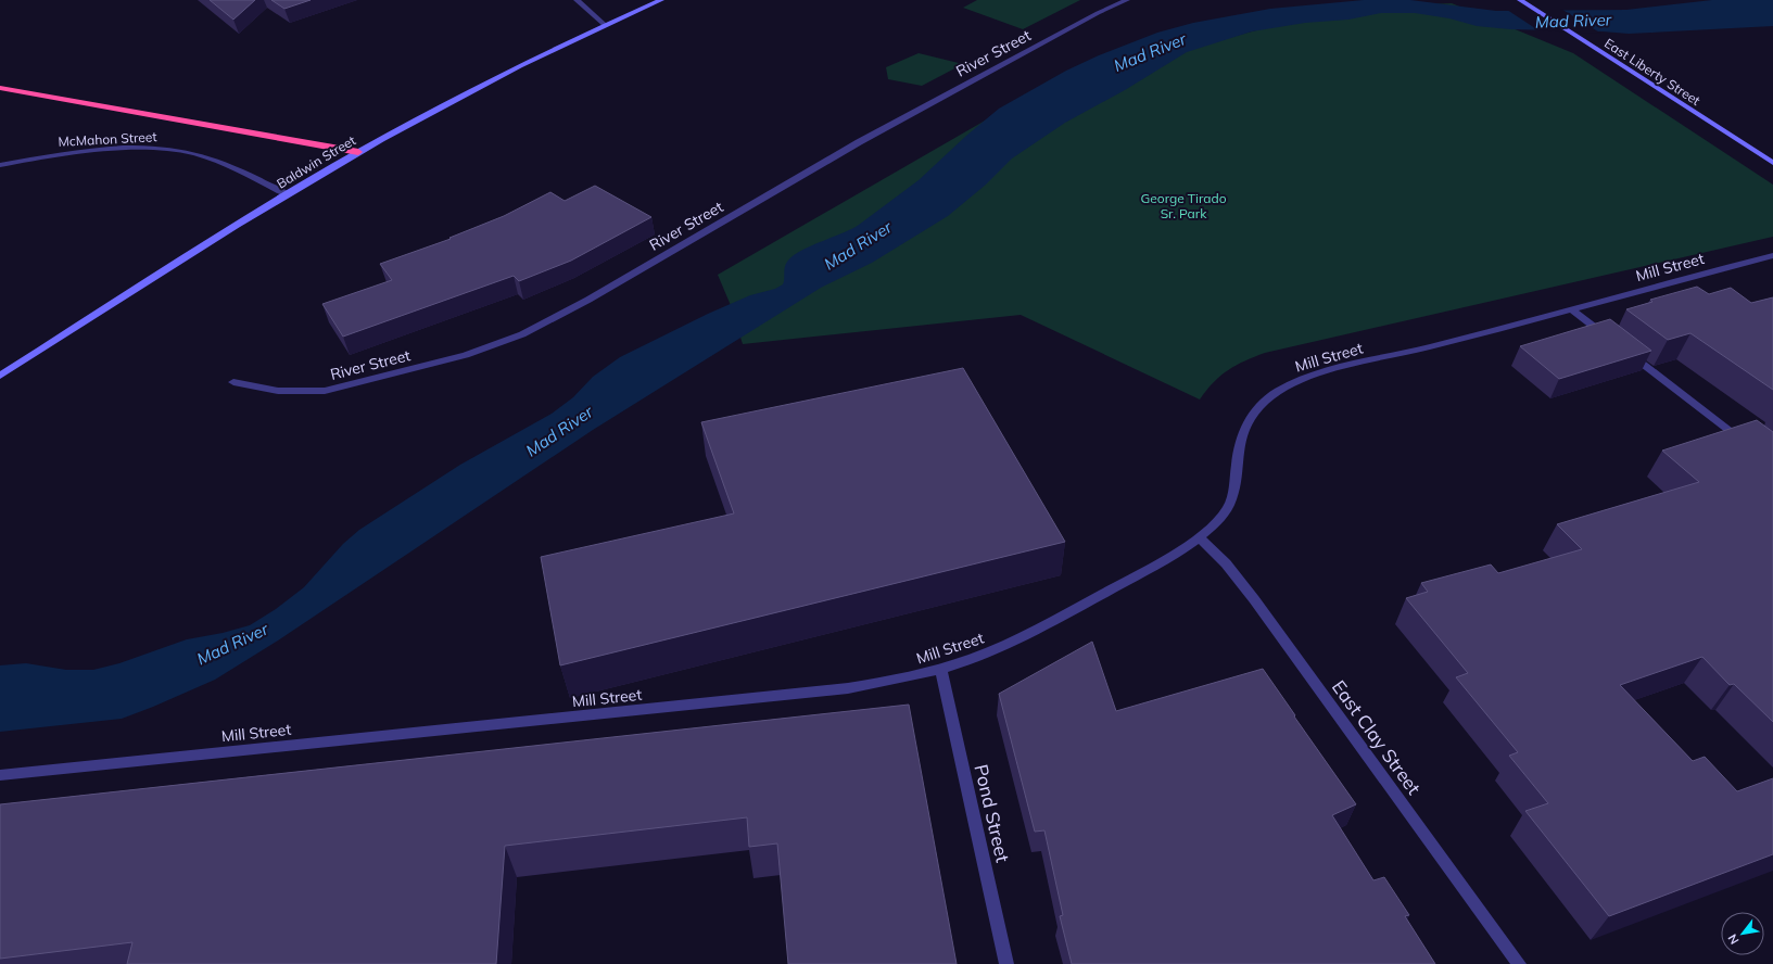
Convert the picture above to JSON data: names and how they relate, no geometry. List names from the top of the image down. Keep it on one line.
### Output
{"streets":{"main road":["East Liberty Street","Baldwin Street"],"street":["River Street","McMahon Street","Mill Street","East Clay Street","Pond Street"]},"crossings":[["McMahon Street","Baldwin Street"],["Mill Street","East Clay Street"],["Mill Street","Pond Street"]],"water":["Mad River"],"parks":["George Tirado Sr. Park"],"north":"bottom left"}
